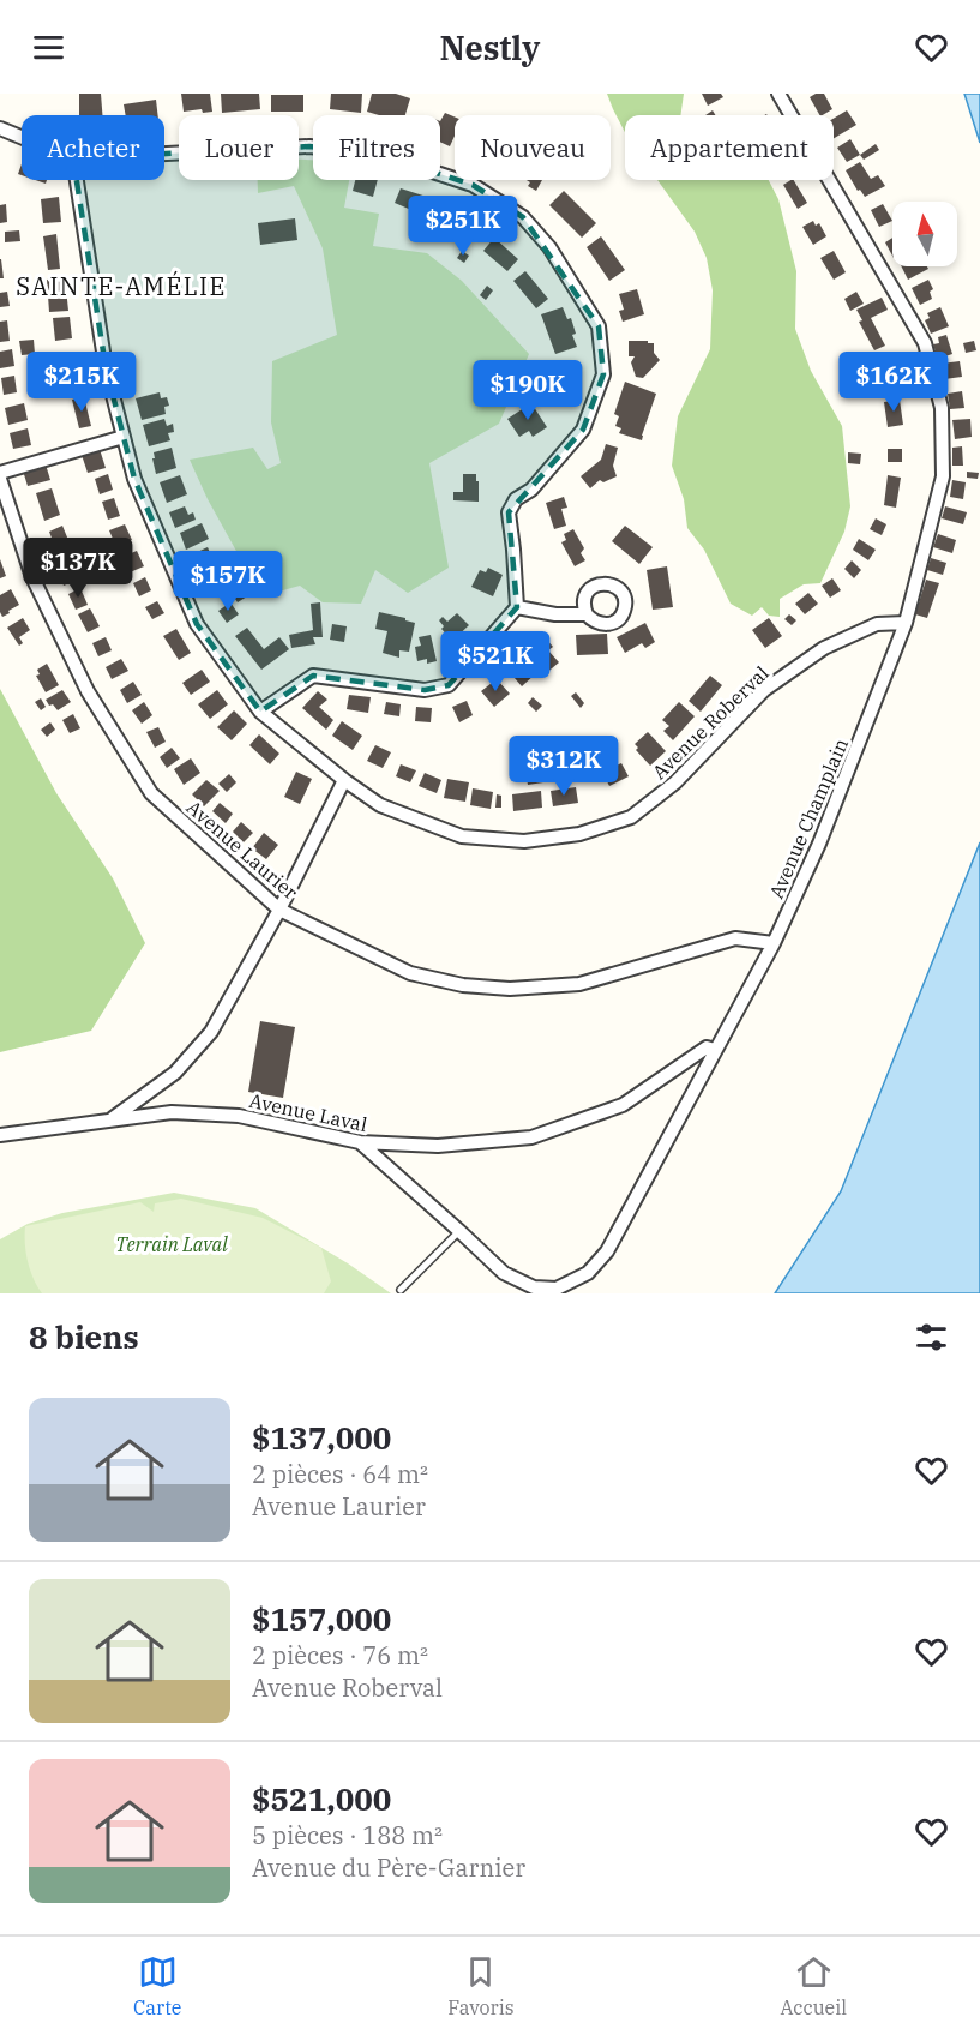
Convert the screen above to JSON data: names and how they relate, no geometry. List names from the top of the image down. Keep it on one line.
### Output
{"streets":{"street":["Avenue Roberval","Avenue Champlain","Avenue Laurier","Avenue Laval"]},"crossings":[["Avenue Roberval","Avenue Champlain"],["Avenue Champlain","Avenue Laurier"],["Avenue Champlain","Avenue Laval"]],"districts":["SAINTE-AMÉLIE"],"parks":["Terrain Laval"],"north":"top","page":{"header":"Nestly","chip":["Acheter","Louer","Filtres","Nouveau","Appartement"],"price":["$251K","$215K","$162K","$190K","$137K","$157K","$521K","$312K"],"heading":"8 biens","list":[{"name":"$137,000","note":"2 pièces · 64 m² · Avenue Laurier"},{"name":"$157,000","note":"2 pièces · 76 m² · Avenue Roberval"},{"name":"$521,000","note":"5 pièces · 188 m² · Avenue du Père-Garnier"}],"tabs":["Carte","Favoris","Accueil"]}}
